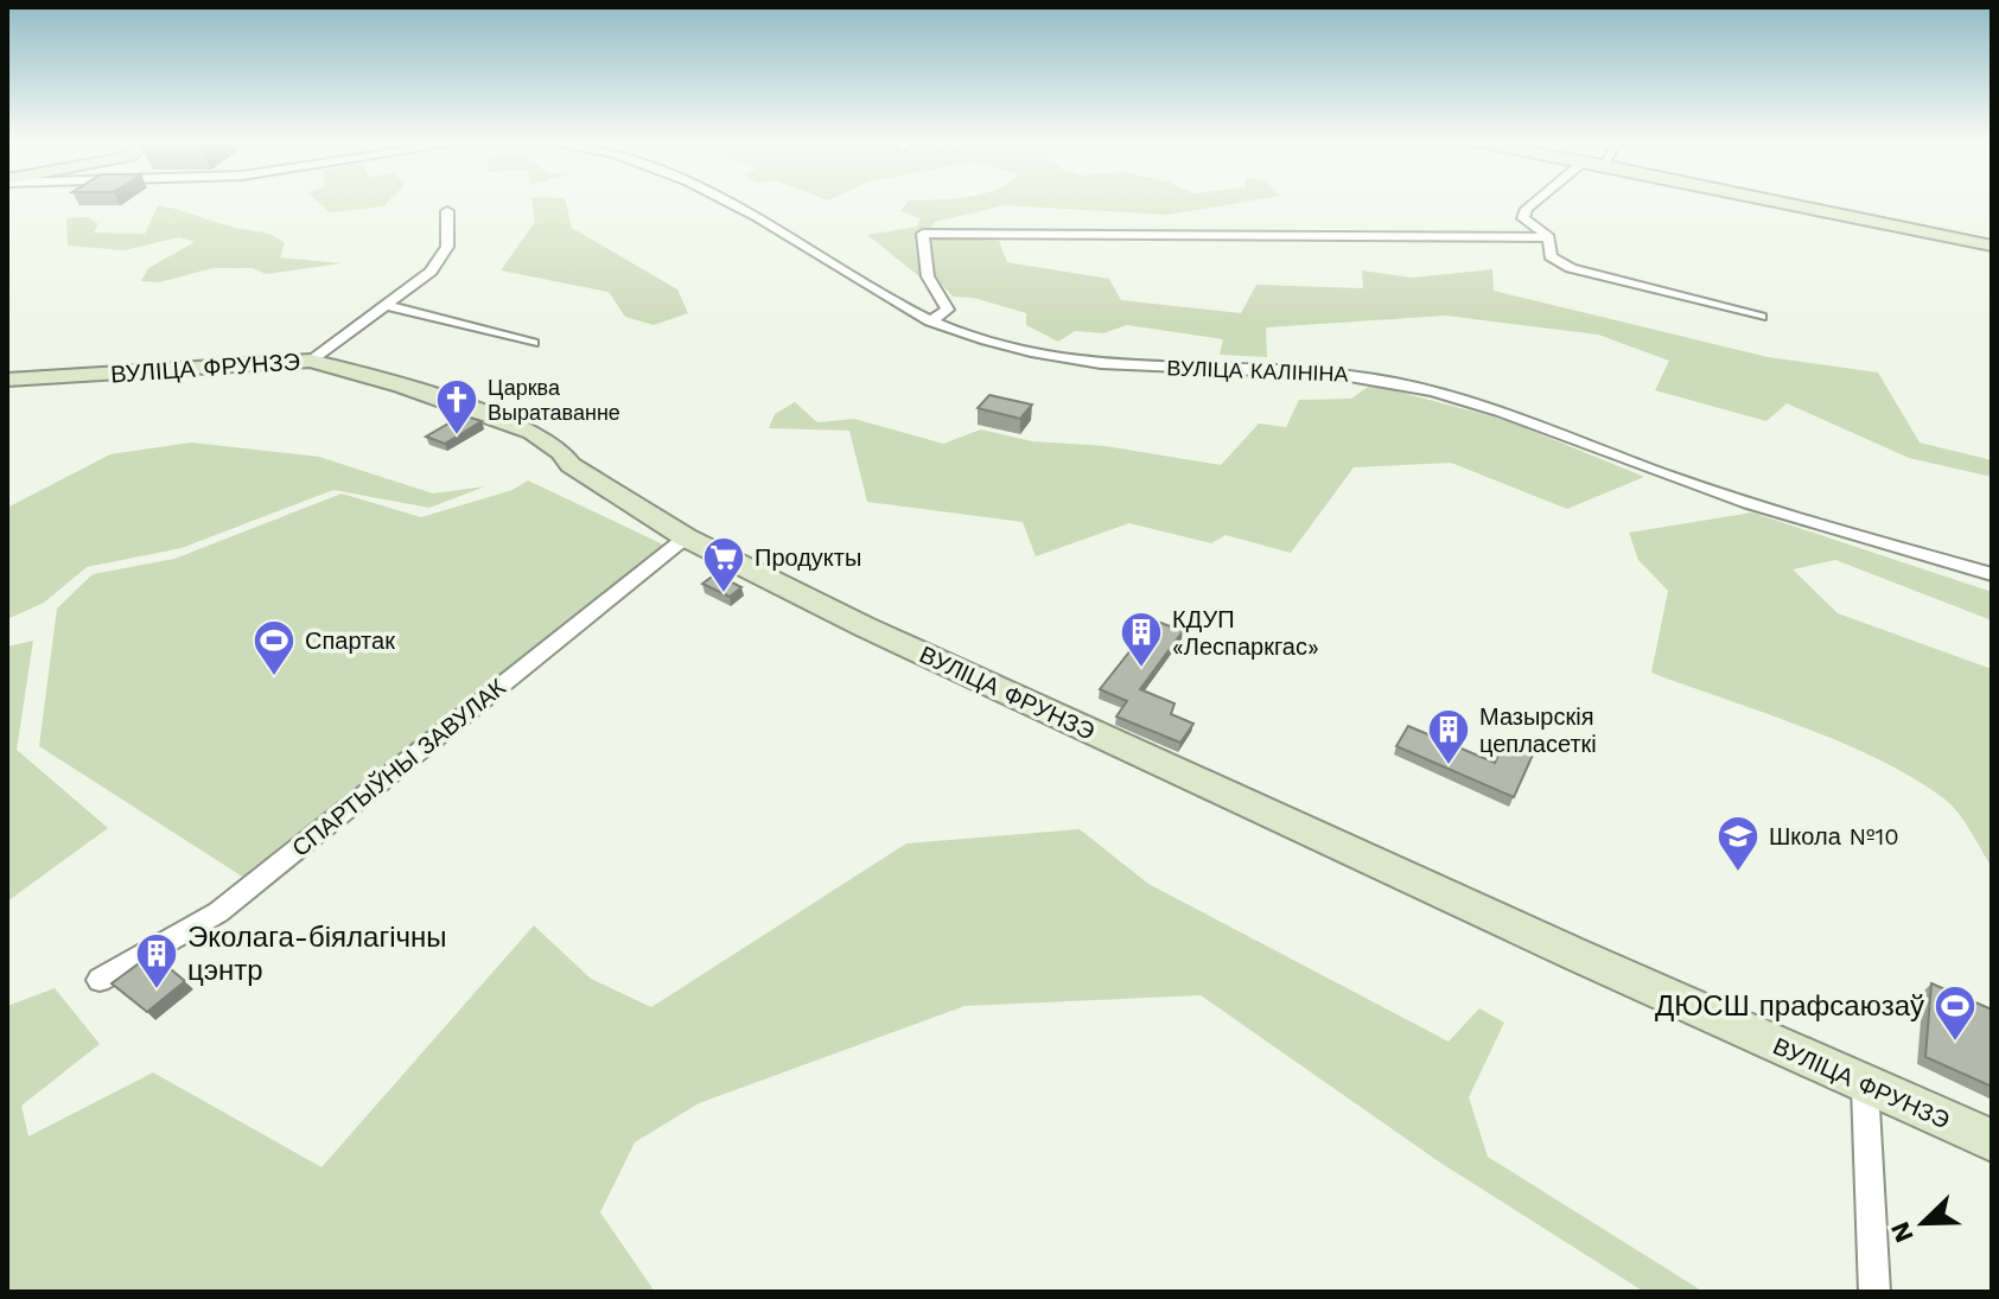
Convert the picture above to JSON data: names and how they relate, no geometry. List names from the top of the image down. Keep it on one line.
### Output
{"streets":{"street":["ВУЛІЦА ФРУНЗЭ","ВУЛІЦА КАЛІНІНА","СПАРТЫЎНЫ ЗАВУЛАК"]},"crossings":[["ВУЛІЦА ФРУНЗЭ","СПАРТЫЎНЫ ЗАВУЛАК"]],"places":{"church":["Царква Выратаванне"],"supermarket":["Продукты"],"building":["КДУП «Леспаркгас»","Мазырскія цепласеткі","Эколага-біялагічны цэнтр"],"sports":["Спартак","ДЮСШ прафсаюзаў"],"school or university":["Школа №10"]},"north":"bottom left"}
